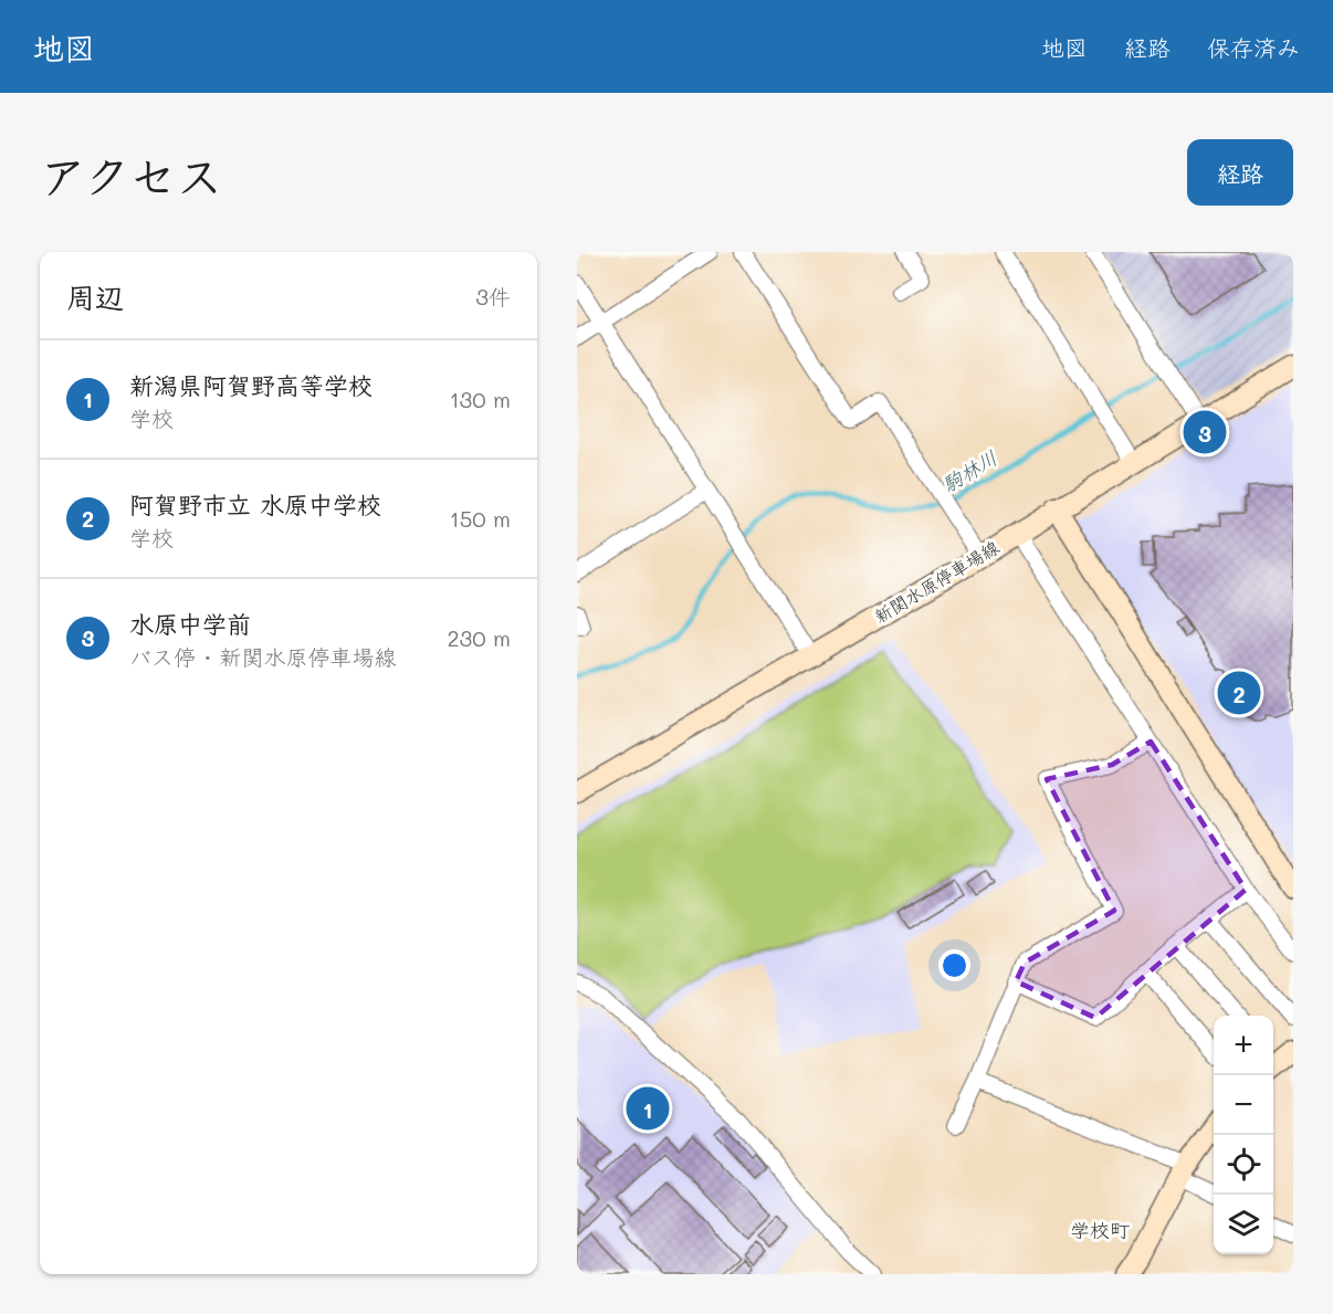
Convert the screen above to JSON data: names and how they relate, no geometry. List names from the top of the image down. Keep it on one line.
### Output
{"streets":{"main road":["新関水原停車場線"]},"districts":["学校町"],"water":["駒林川"],"page":{"header":"地図","nav":["地図","経路","保存済み"],"title":"アクセス","buttons":"経路","heading":["周辺","3件"],"list":[{"mark":"1","name":"新潟県阿賀野高等学校","note":"学校","value":"130 m"},{"mark":"2","name":"阿賀野市立 水原中学校","note":"学校","value":"150 m"},{"mark":"3","name":"水原中学前","note":"バス停 · 新関水原停車場線","value":"230 m"}],"pins":["3","2","1"],"map_buttons":["+","−"]}}
